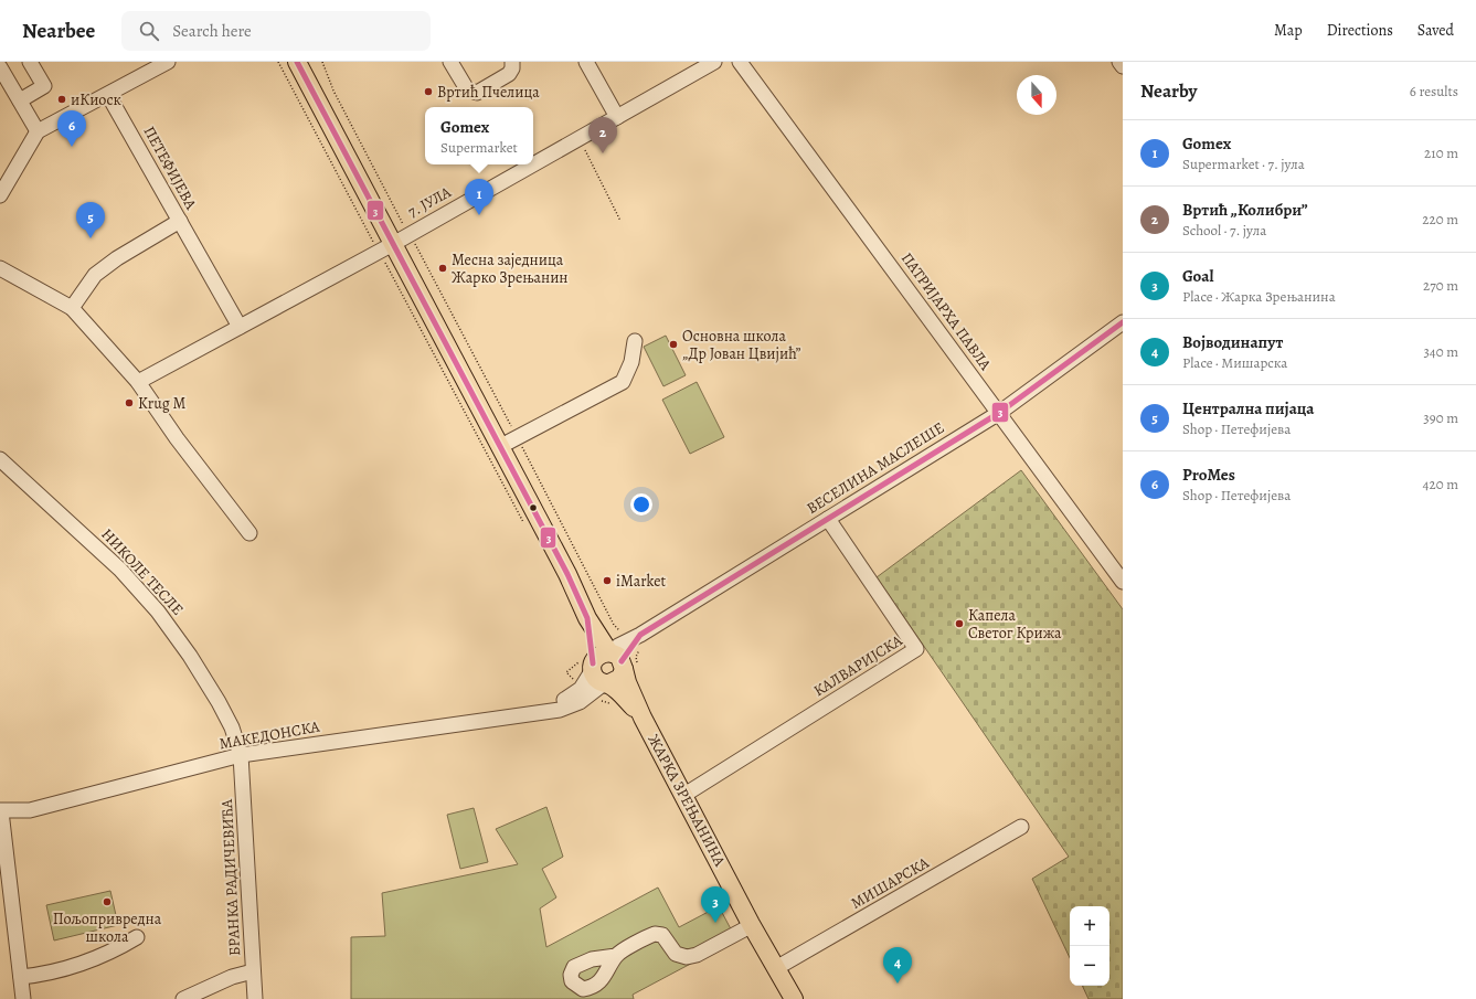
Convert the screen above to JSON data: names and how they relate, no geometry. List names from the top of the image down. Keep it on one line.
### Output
{"streets":{"main road":["ЖАРКА ЗРЕЊАНИНА"],"street":["ПЕТЕФИЈЕВА","7. ЈУЛА","ПАТРИЈАРХА ПАВЛА","ВЕСЕЛИНА МАСЛЕШЕ","НИКОЛЕ ТЕСЛЕ","КАЛВАРИЈСКА","МАКЕДОНСКА","БРАНКА РАДИЧЕВИЋА","МИШАРСКА"]},"crossings":[["7. ЈУЛА","ЖАРКА ЗРЕЊАНИНА"],["ПАТРИЈАРХА ПАВЛА","ВЕСЕЛИНА МАСЛЕШЕ"],["ВЕСЕЛИНА МАСЛЕШЕ","КАЛВАРИЈСКА"],["ВЕСЕЛИНА МАСЛЕШЕ","ЖАРКА ЗРЕЊАНИНА"],["НИКОЛЕ ТЕСЛЕ","МАКЕДОНСКА"],["НИКОЛЕ ТЕСЛЕ","БРАНКА РАДИЧЕВИЋА"],["КАЛВАРИЈСКА","ЖАРКА ЗРЕЊАНИНА"],["МАКЕДОНСКА","ЖАРКА ЗРЕЊАНИНА"],["МАКЕДОНСКА","БРАНКА РАДИЧЕВИЋА"],["ЖАРКА ЗРЕЊАНИНА","МИШАРСКА"]],"places":["Вртић Пчелица","иКиоск","Месна заједница Жарко Зрењанин","Основна школа „Др Јован Цвијић”","Krug M","iMarket","Капела Светог Крижа","Пољопривредна школа"],"lines":["transit line 3"],"north":"bottom","page":{"header":"Nearbee","search":"Search here","nav":["Map","Directions","Saved"],"heading":["Nearby","6 results"],"popup":["Gomex","Supermarket"],"pins":["6","2","1","5","3","4"],"list":[{"mark":"1","name":"Gomex","note":"Supermarket · 7. јула","value":"210 m"},{"mark":"2","name":"Вртић „Колибри”","note":"School · 7. јула","value":"220 m"},{"mark":"3","name":"Goal","note":"Place · Жарка Зрењанина","value":"270 m"},{"mark":"4","name":"Војводинапут","note":"Place · Мишарска","value":"340 m"},{"mark":"5","name":"Централна пијаца","note":"Shop · Петефијева","value":"390 m"},{"mark":"6","name":"ProMes","note":"Shop · Петефијева","value":"420 m"}],"map_buttons":["+","−"]}}
